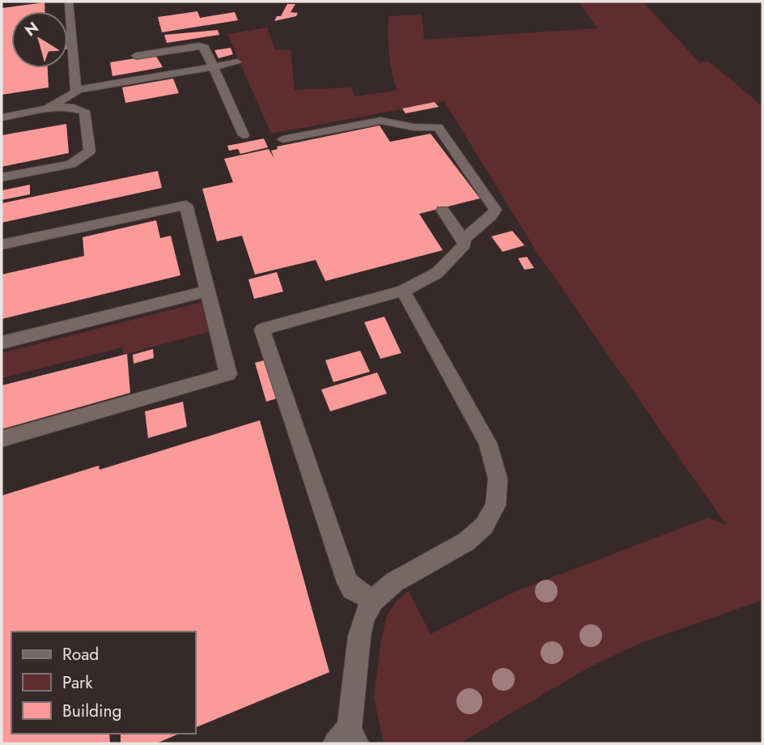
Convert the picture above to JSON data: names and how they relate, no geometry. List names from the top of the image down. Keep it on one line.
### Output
{"legend":["Road","Park","Building"],"north":"top left"}
